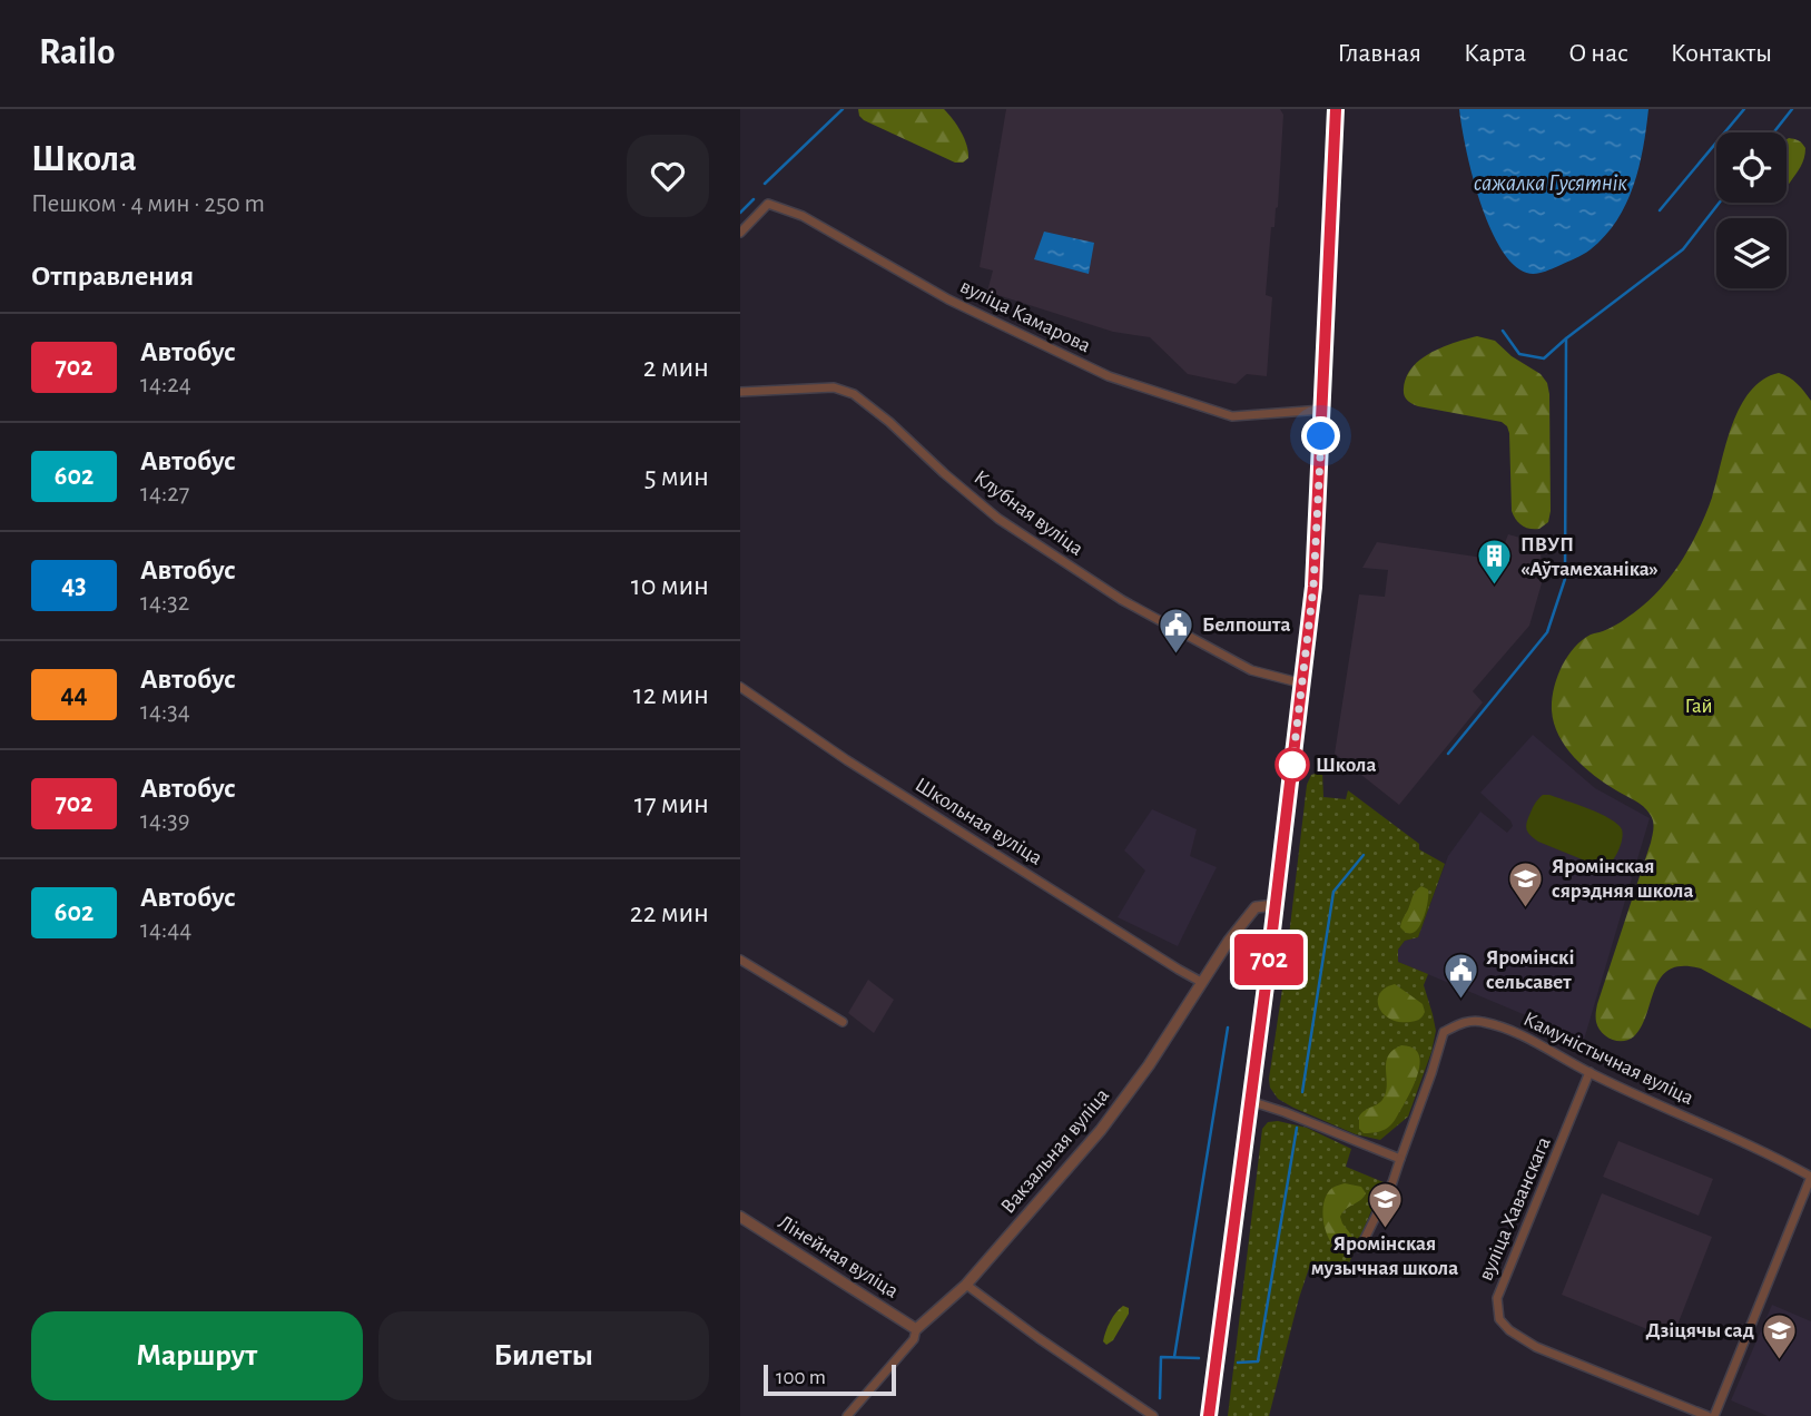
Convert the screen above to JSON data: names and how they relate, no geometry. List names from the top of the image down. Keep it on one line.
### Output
{"streets":{"street":["вуліца Камарова","Клубная вуліца","Школьная вуліца","Камуністычная вуліца","Вакзальная вуліца","вуліца Хаванскага","Лінейная вуліца"]},"crossings":[["Школьная вуліца","Вакзальная вуліца"],["Камуністычная вуліца","вуліца Хаванскага"],["Вакзальная вуліца","Лінейная вуліца"]],"water":["сажалка Гусятнік"],"parks":["Гай"],"places":{"building":["ПВУП «Аўтамеханіка»"],"public building":["Белпошта","Яромінскі сельсавет"],"other":["Школа"],"school or university":["Яромінская сярэдняя школа","Яромінская музычная школа","Дзіцячы сад"]},"lines":["bus line 702"],"scale_bar":"100 m","page":{"header":"Railo","nav":["Главная","Карта","О нас","Контакты"],"heading":[["Школа","Пешком · 4 мин · 250 m"],"Отправления"],"on_map":"702","list":[{"mark":"702","name":"Автобус","note":"14:24","value":"2 мин"},{"mark":"602","name":"Автобус","note":"14:27","value":"5 мин"},{"mark":"43","name":"Автобус","note":"14:32","value":"10 мин"},{"mark":"44","name":"Автобус","note":"14:34","value":"12 мин"},{"mark":"702","name":"Автобус","note":"14:39","value":"17 мин"},{"mark":"602","name":"Автобус","note":"14:44","value":"22 мин"}],"buttons":["Маршрут","Билеты"],"scale":"100 m"}}
